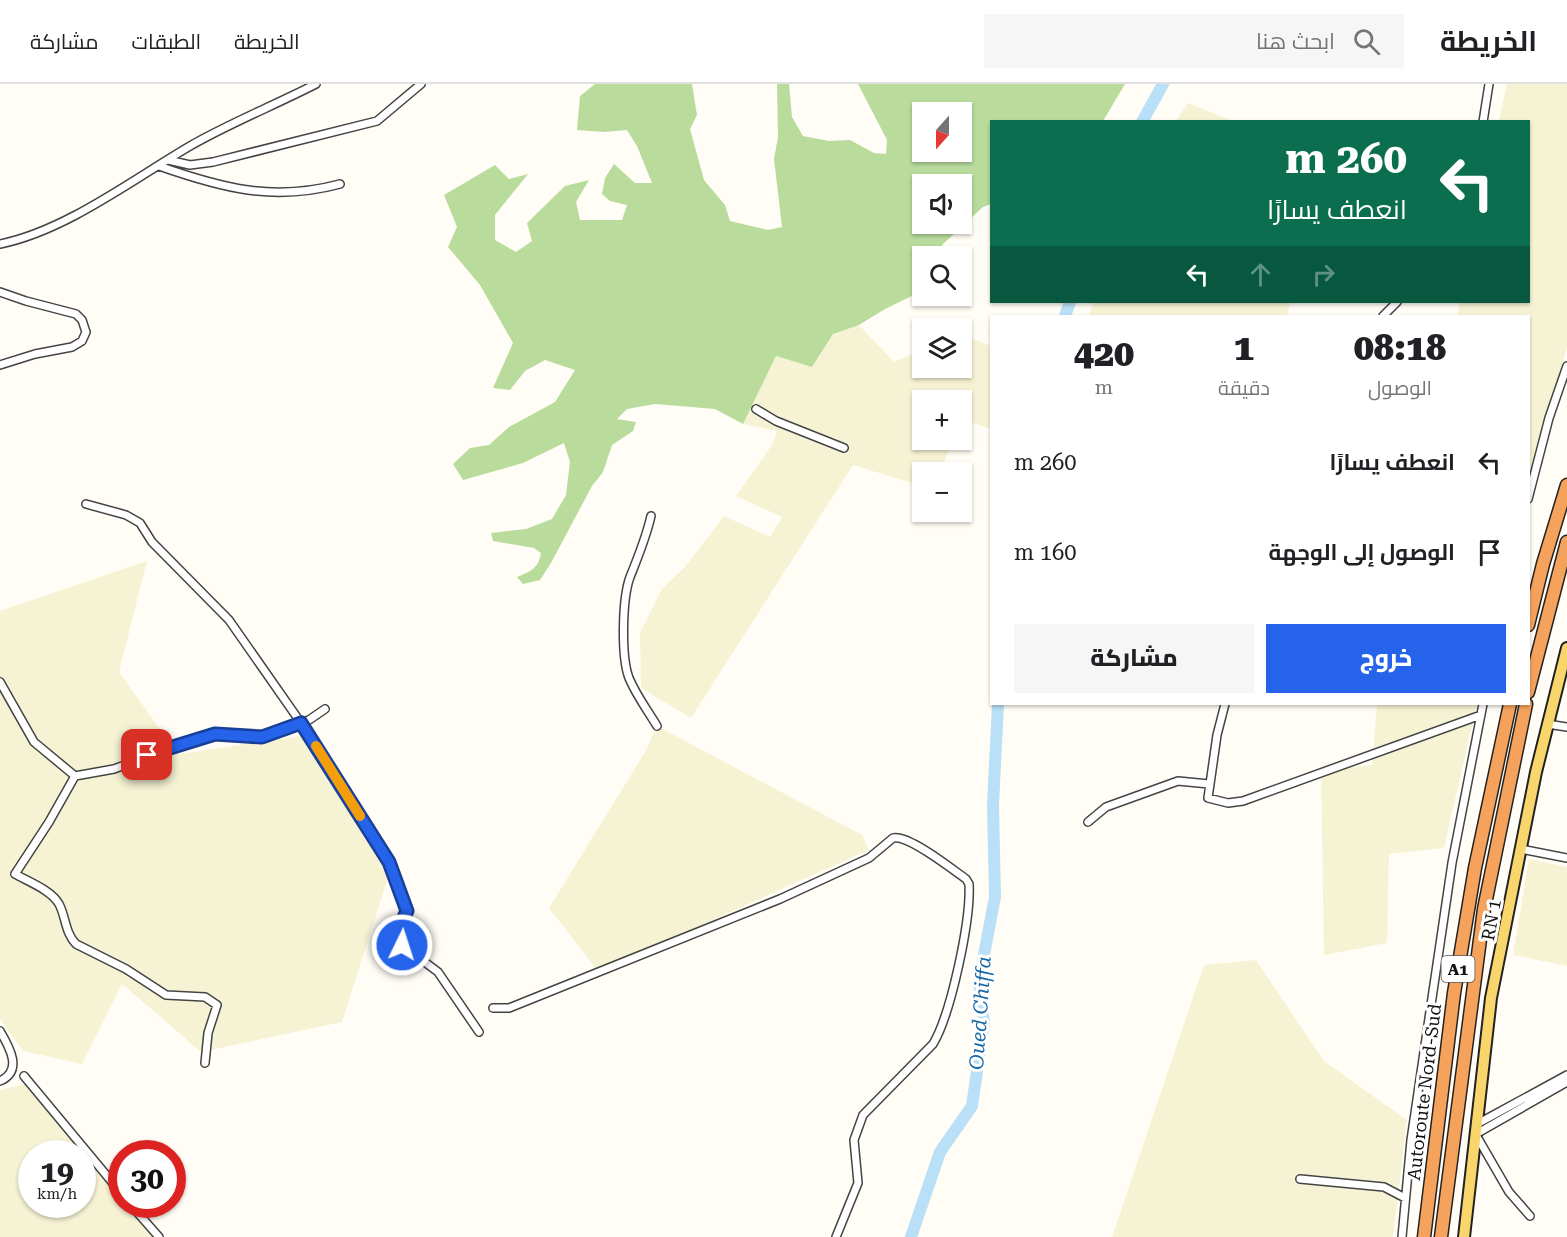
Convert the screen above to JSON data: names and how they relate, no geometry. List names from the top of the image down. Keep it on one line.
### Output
{"streets":{"highway":["A1","Autoroute Nord-Sud"],"main road":["RN 1"]},"water":["Oued Chiffa"],"north":"bottom","page":{"header":"الخريطة","search":"ابحث هنا","nav":["الخريطة","الطبقات","مشاركة"],"map_buttons":["+","−"],"turn":["260 m","انعطف يسارًا"],"eta":["08:18","الوصول","1","دقيقة","420","m"],"list":[{"name":"انعطف يسارًا","value":"260 m"},{"name":"الوصول إلى الوجهة","value":"160 m"}],"buttons":["خروج","مشاركة"],"speed":"19 km/h","limit":"30"}}
